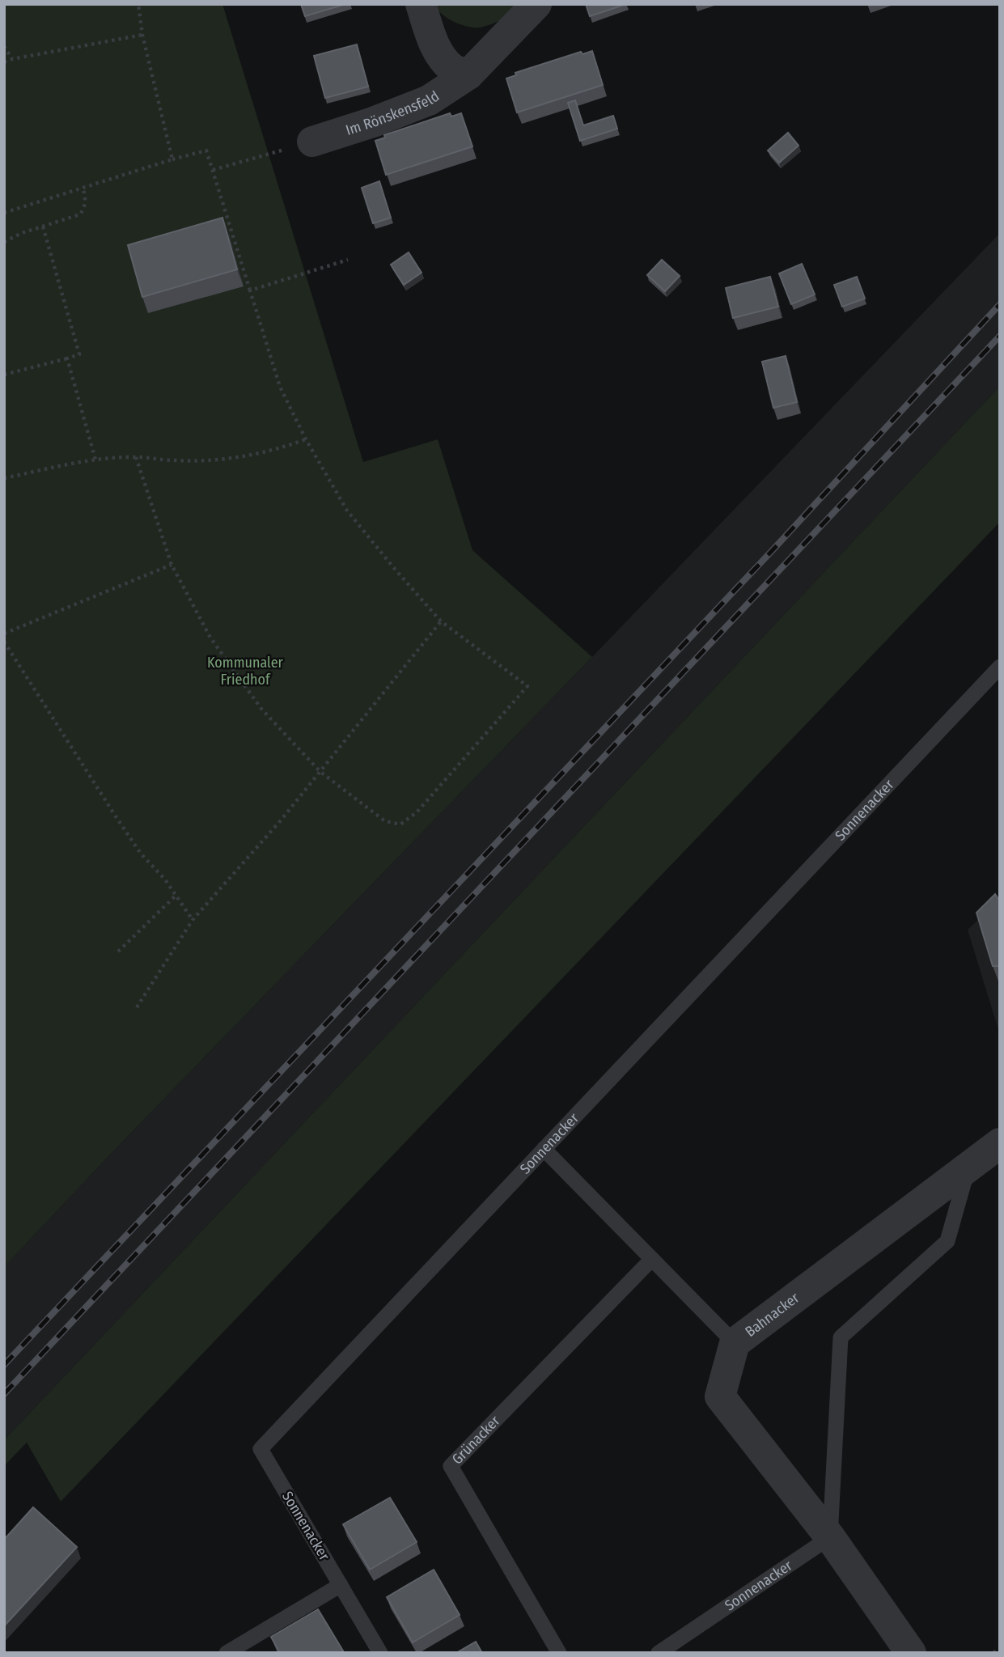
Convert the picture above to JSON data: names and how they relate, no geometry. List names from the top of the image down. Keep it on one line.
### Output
{"streets":{"street":["Im Rönskensfeld","Bahnacker"],"lane":["Sonnenacker","Grünacker"]},"crossings":[["Sonnenacker","Bahnacker"]],"parks":["Kommunaler Friedhof"]}
